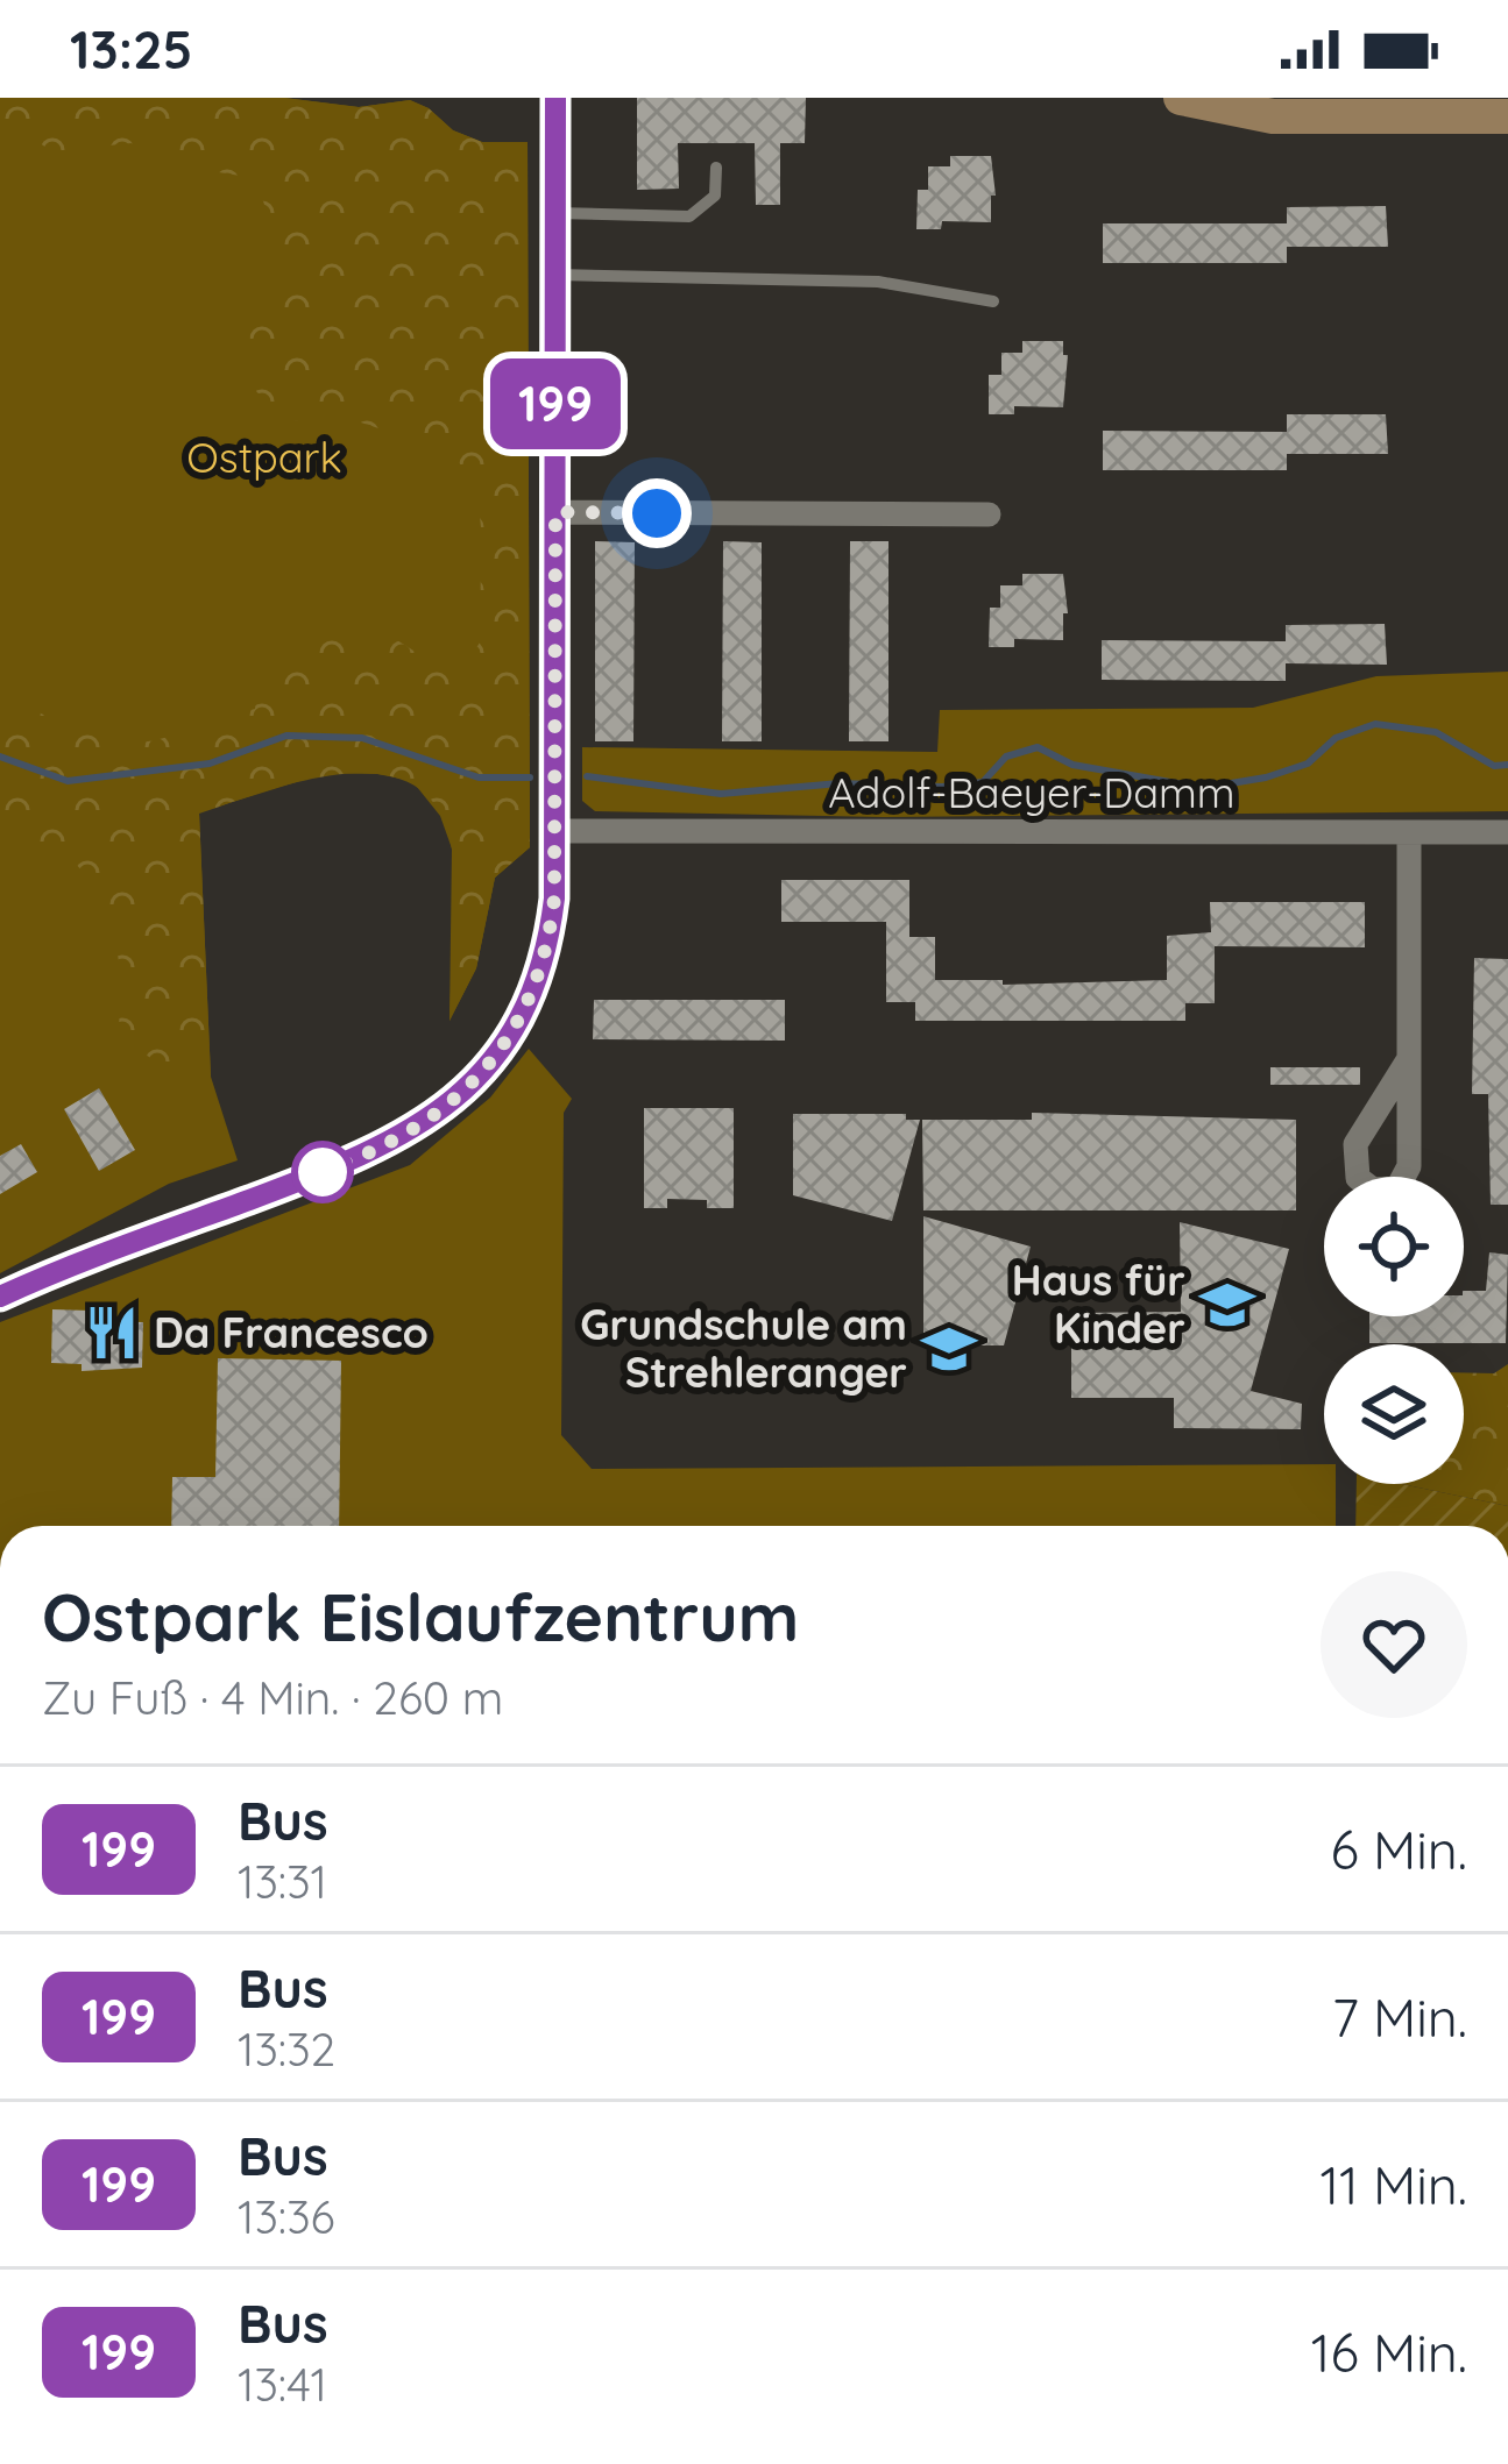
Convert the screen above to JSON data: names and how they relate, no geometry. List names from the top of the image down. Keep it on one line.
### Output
{"streets":{"street":["Adolf-Baeyer-Damm"]},"parks":["Ostpark"],"places":{"school or university":["Haus für Kinder","Grundschule am Strehleranger"],"restaurant":["Da Francesco"]},"lines":["bus line 199"],"page":{"status":"13:25","on_map":"199","heading":["Ostpark Eislaufzentrum","Zu Fuß · 4 Min. · 260 m"],"list":[{"mark":"199","name":"Bus","note":"13:31","value":"6 Min."},{"mark":"199","name":"Bus","note":"13:32","value":"7 Min."},{"mark":"199","name":"Bus","note":"13:36","value":"11 Min."},{"mark":"199","name":"Bus","note":"13:41","value":"16 Min."}]}}
